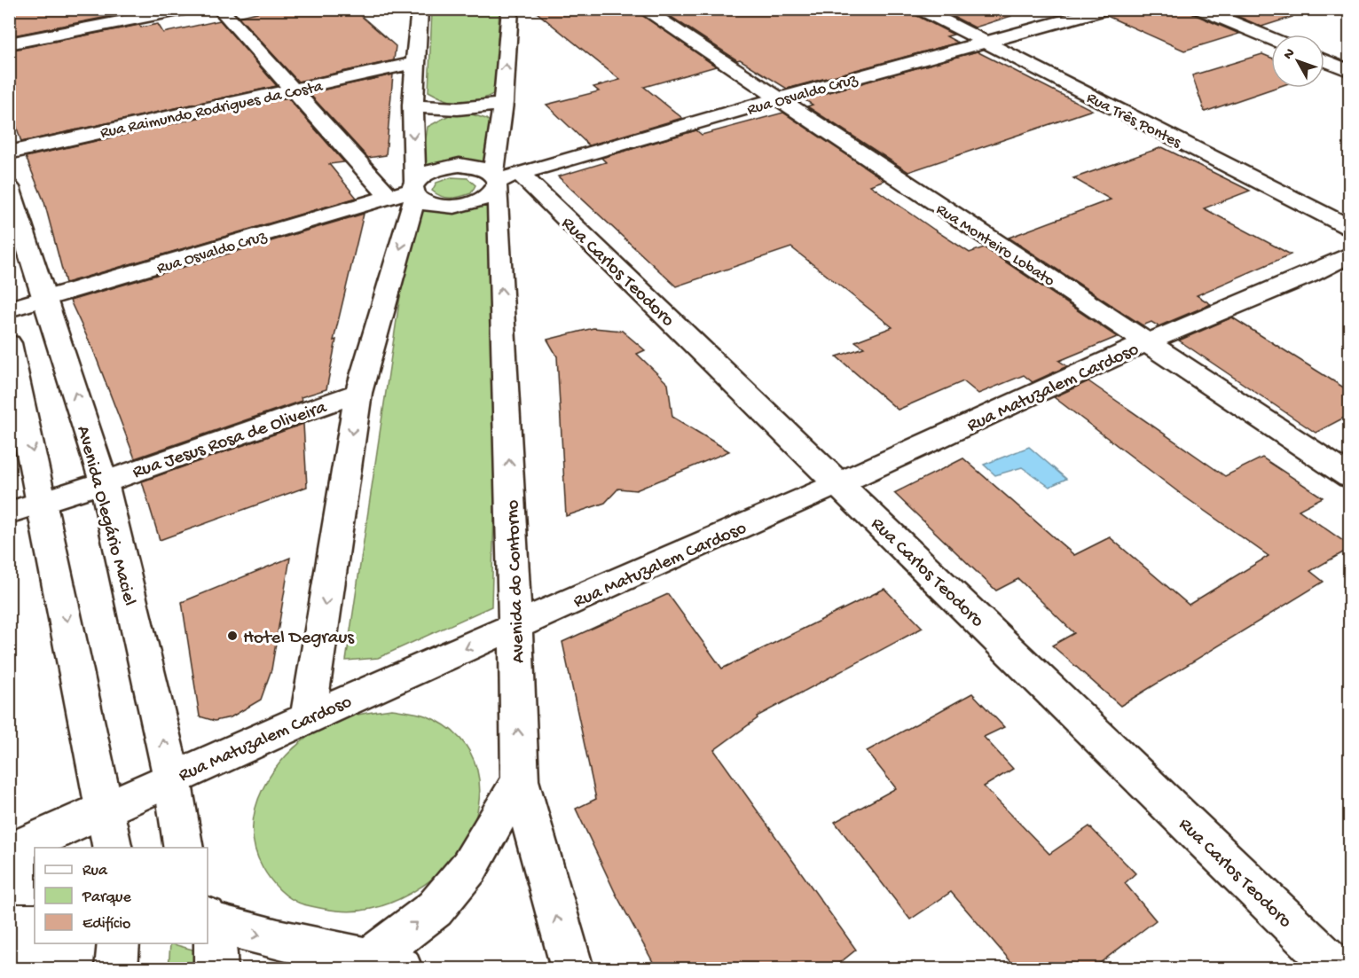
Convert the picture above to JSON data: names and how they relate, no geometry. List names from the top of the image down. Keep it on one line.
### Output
{"streets":{"street":["Rua Osvaldo Cruz","Rua Raimundo Rodrigues da Costa","Rua Três Pontes","Rua Monteiro Lobato","Rua Carlos Teodoro","Rua Matuzalem Cardoso","Rua Jesus Rosa de Oliveira","Avenida Olegário Maciel","Avenida do Contorno"]},"crossings":[["Rua Osvaldo Cruz","Rua Três Pontes"],["Rua Osvaldo Cruz","Rua Monteiro Lobato"],["Rua Osvaldo Cruz","Rua Carlos Teodoro"],["Rua Osvaldo Cruz","Avenida Olegário Maciel"],["Rua Osvaldo Cruz","Avenida do Contorno"],["Rua Monteiro Lobato","Rua Matuzalem Cardoso"],["Rua Carlos Teodoro","Rua Matuzalem Cardoso"],["Rua Carlos Teodoro","Avenida do Contorno"],["Rua Matuzalem Cardoso","Avenida Olegário Maciel"],["Rua Matuzalem Cardoso","Avenida do Contorno"],["Rua Jesus Rosa de Oliveira","Avenida Olegário Maciel"]],"places":["Hotel Degraus"],"legend":["Rua","Parque","Edifício"],"north":"top left"}
